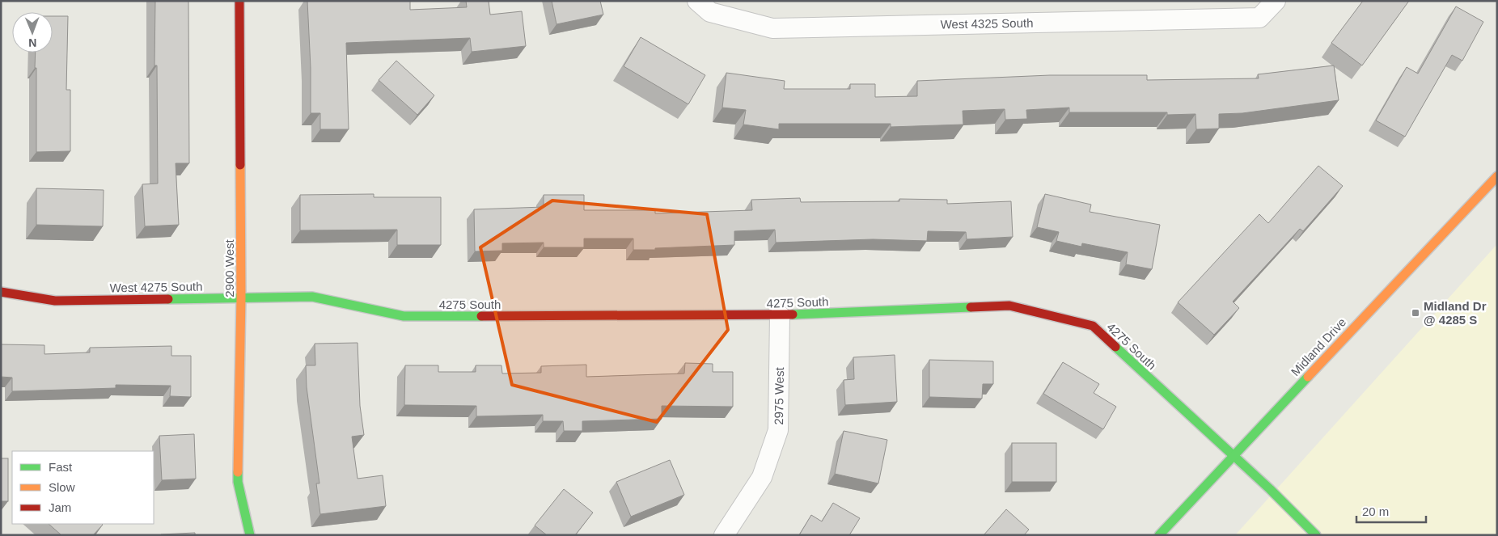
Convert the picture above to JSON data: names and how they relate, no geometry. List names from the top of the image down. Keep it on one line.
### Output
{"streets":{"street":["West 4325 South","2900 West","West 4275 South","4275 South","Midland Drive","2975 West"]},"crossings":[["2900 West","West 4275 South"],["West 4275 South","4275 South"],["4275 South","Midland Drive"],["4275 South","2975 West"]],"places":{"transit":["Midland Dr @ 4285 S"]},"legend":["Fast","Slow","Jam"],"scale_bar":"20 m","north":"bottom"}
